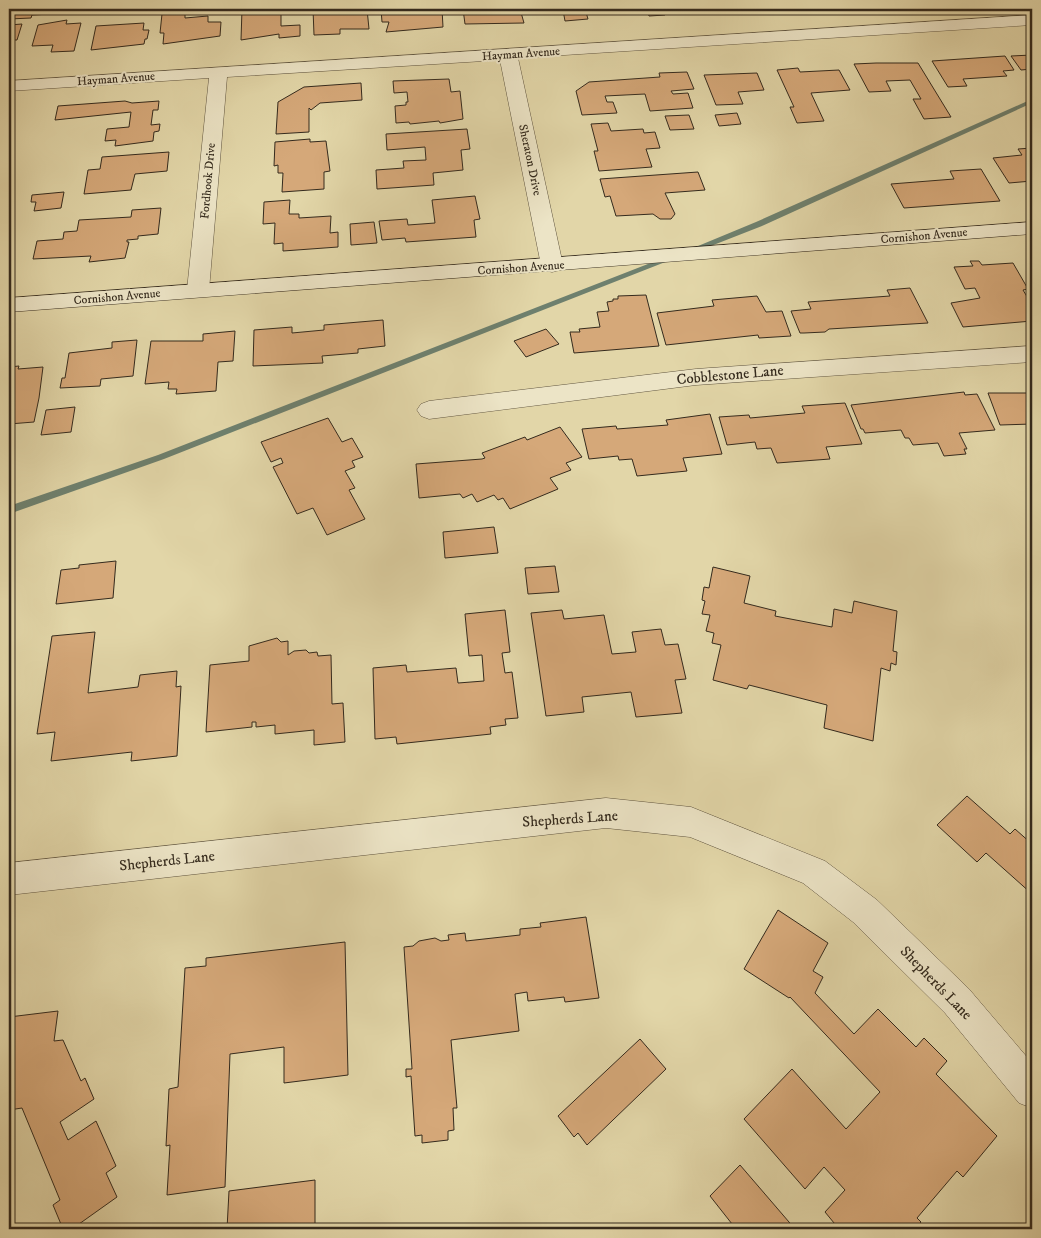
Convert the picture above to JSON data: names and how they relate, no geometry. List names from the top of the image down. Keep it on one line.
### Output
{"streets":{"street":["Hayman Avenue","Sheraton Drive","Fordhook Drive","Cornishon Avenue","Cobblestone Lane","Shepherds Lane"]},"crossings":[["Hayman Avenue","Sheraton Drive"],["Hayman Avenue","Fordhook Drive"],["Sheraton Drive","Cornishon Avenue"],["Fordhook Drive","Cornishon Avenue"]]}
